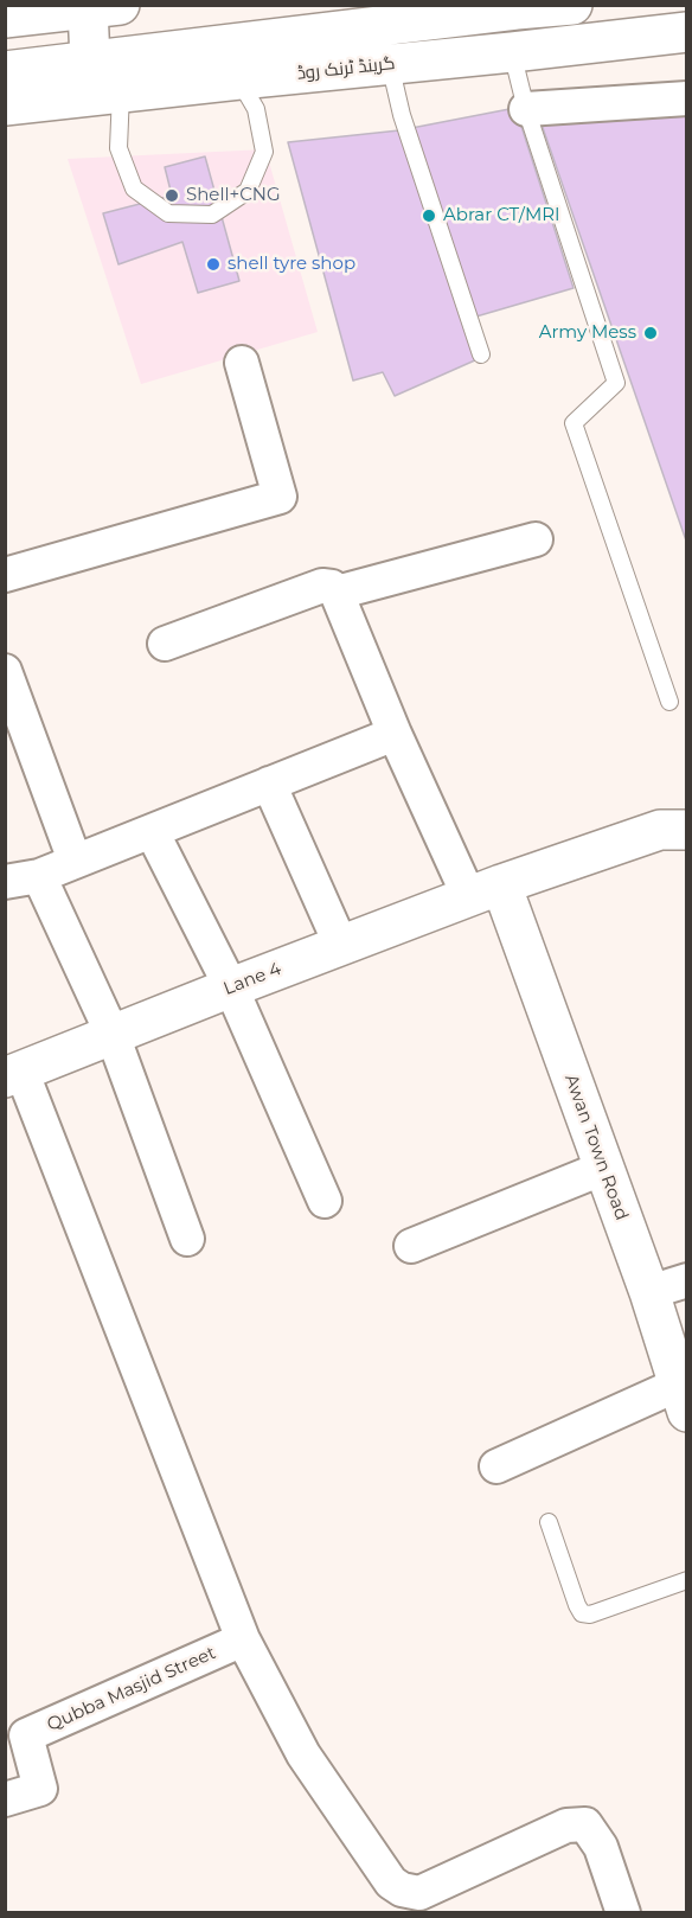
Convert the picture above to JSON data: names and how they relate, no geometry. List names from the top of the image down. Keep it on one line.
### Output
{"streets":{"main road":["گرینڈ ٹرنک روڈ","Lane 4","Awan Town Road"],"street":["Qubba Masjid Street"]},"crossings":[["Lane 4","Awan Town Road"]],"places":["Shell+CNG","Abrar CT/MRI","shell tyre shop","Army Mess"]}
